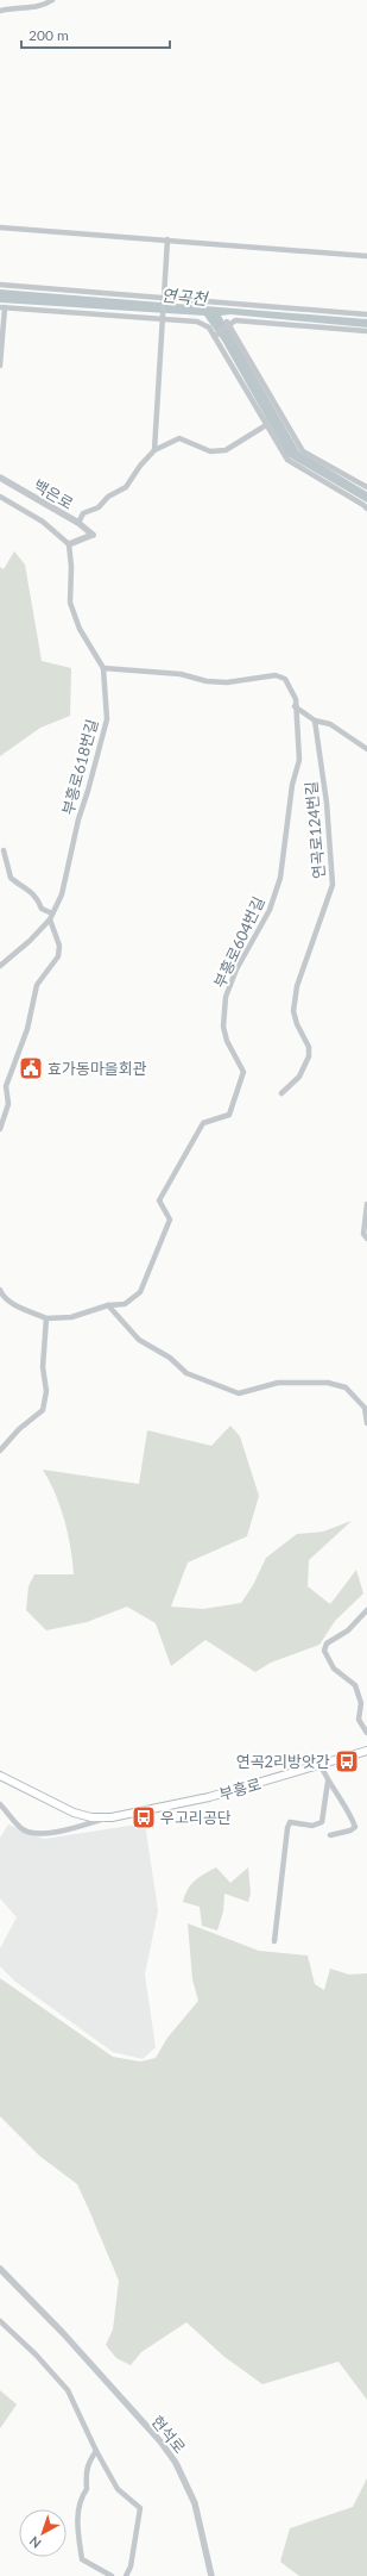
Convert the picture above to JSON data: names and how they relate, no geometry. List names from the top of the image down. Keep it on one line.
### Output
{"streets":{"main road":["부흥로"],"street":["백은로","부흥로618번길","연곡로124번길","부흥로604번길","현석로"]},"crossings":[["백은로","부흥로618번길"],["부흥로618번길","부흥로604번길"]],"water":["연곡천"],"places":{"public building":["효가동마을회관"],"bus stop":["연곡2리방앗간","우고리공단"]},"scale_bar":"200 m","north":"bottom left"}
